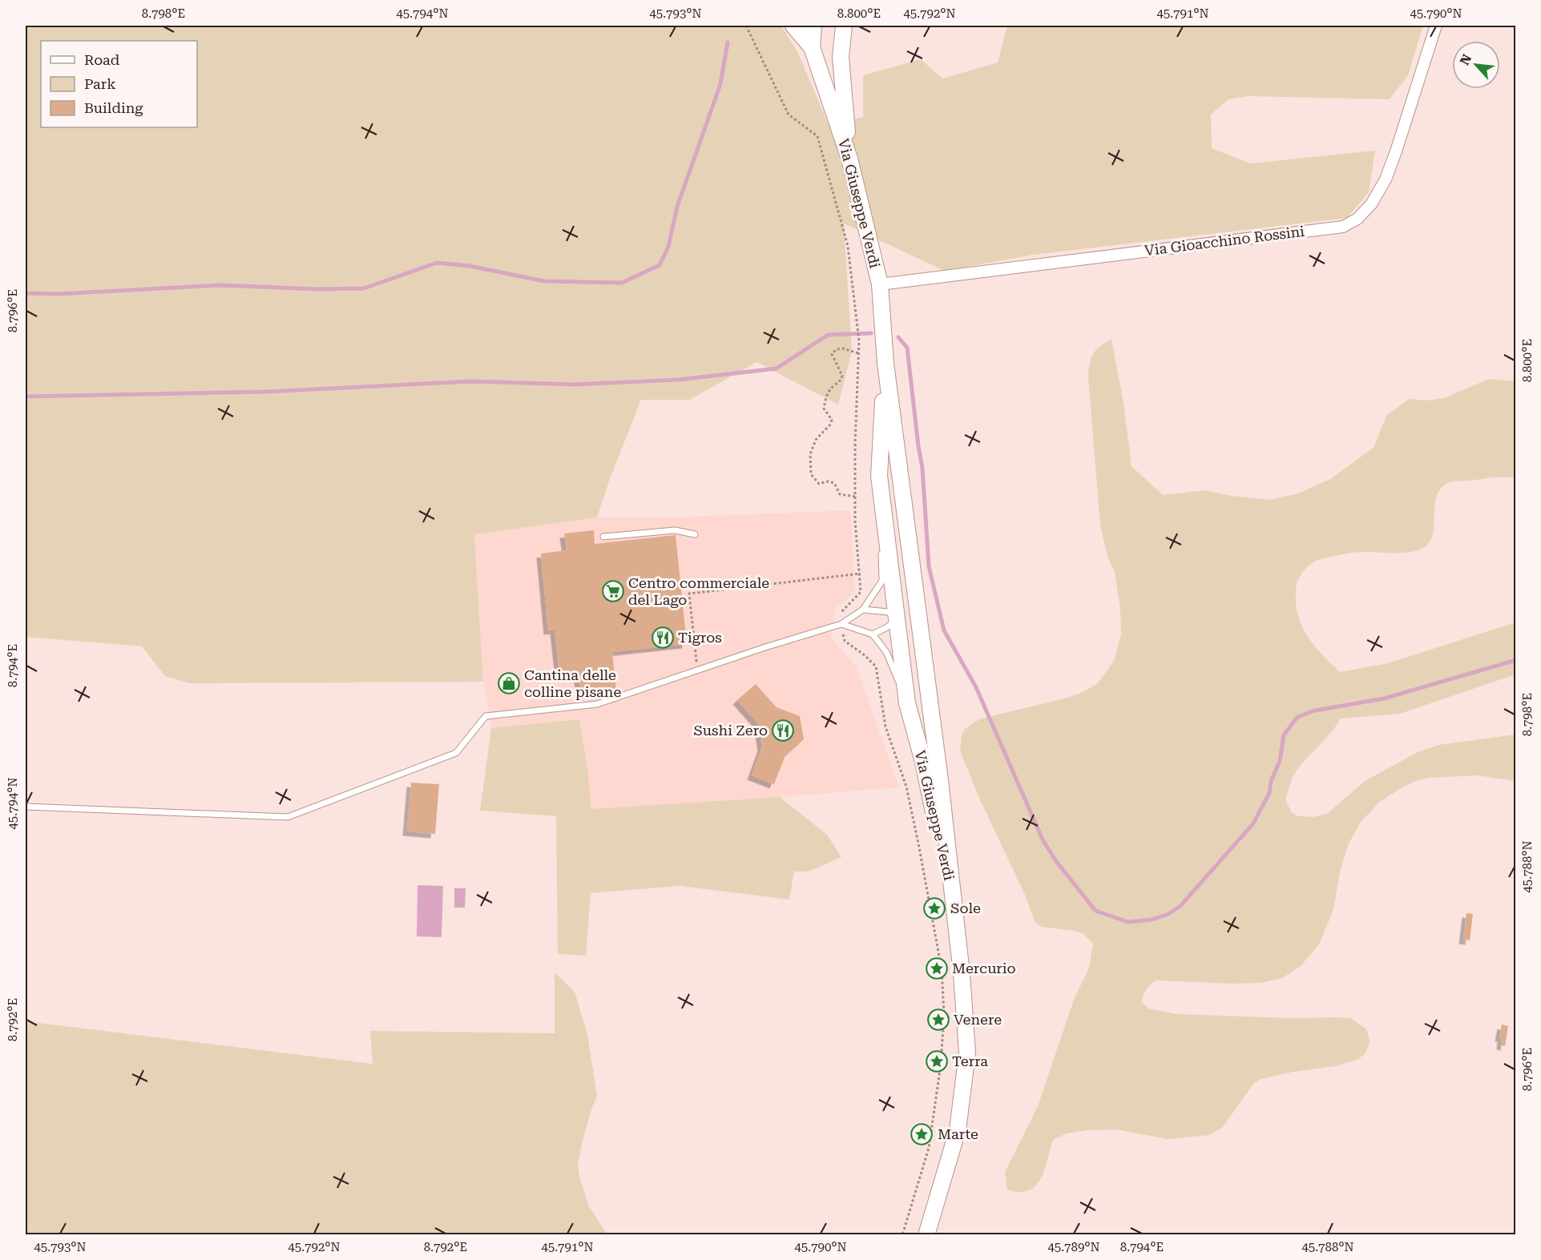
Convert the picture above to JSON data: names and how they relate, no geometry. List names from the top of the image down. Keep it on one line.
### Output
{"streets":{"main road":["Via Giuseppe Verdi"],"street":["Via Gioacchino Rossini"]},"crossings":[["Via Giuseppe Verdi","Via Gioacchino Rossini"]],"places":{"supermarket":["Centro commerciale del Lago"],"restaurant":["Tigros","Sushi Zero"],"shop":["Cantina delle colline pisane"],"place":["Sole","Mercurio","Venere","Terra","Marte"]},"legend":["Road","Park","Building"],"north":"top left","coordinates":["8.798°E","45.794°N","45.793°N","8.800°E","45.792°N","45.791°N","45.790°N","8.796°E","8.794°E","45.788°N","8.792°E","45.789°N"]}
